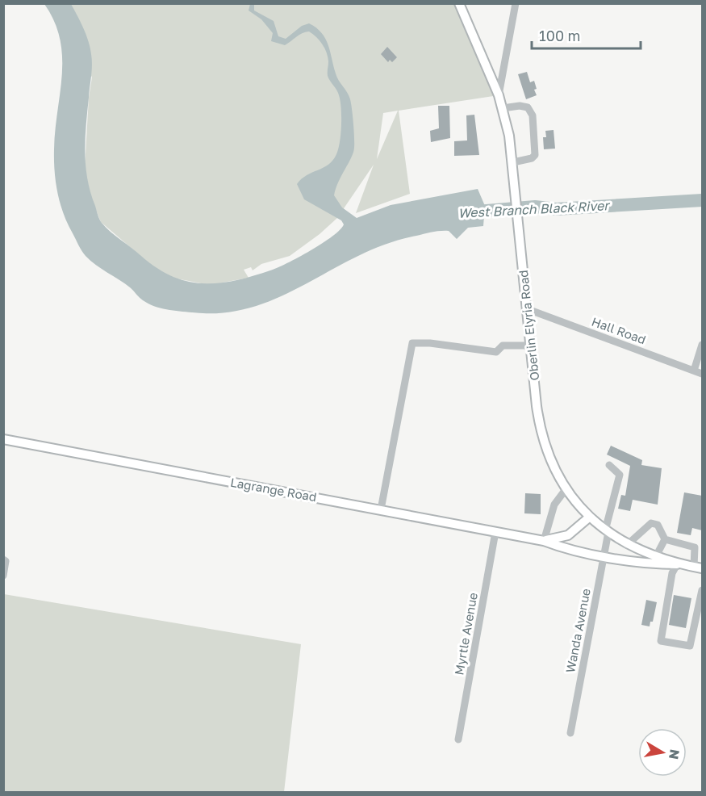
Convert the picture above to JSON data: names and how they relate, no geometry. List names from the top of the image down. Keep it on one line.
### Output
{"streets":{"main road":["Oberlin Elyria Road","Lagrange Road"],"street":["Hall Road","Wanda Avenue","Myrtle Avenue"]},"crossings":[["Oberlin Elyria Road","Hall Road"],["Oberlin Elyria Road","Lagrange Road"],["Oberlin Elyria Road","Wanda Avenue"],["Lagrange Road","Wanda Avenue"],["Lagrange Road","Myrtle Avenue"]],"water":["West Branch Black River"],"scale_bar":"100 m","north":"right"}
